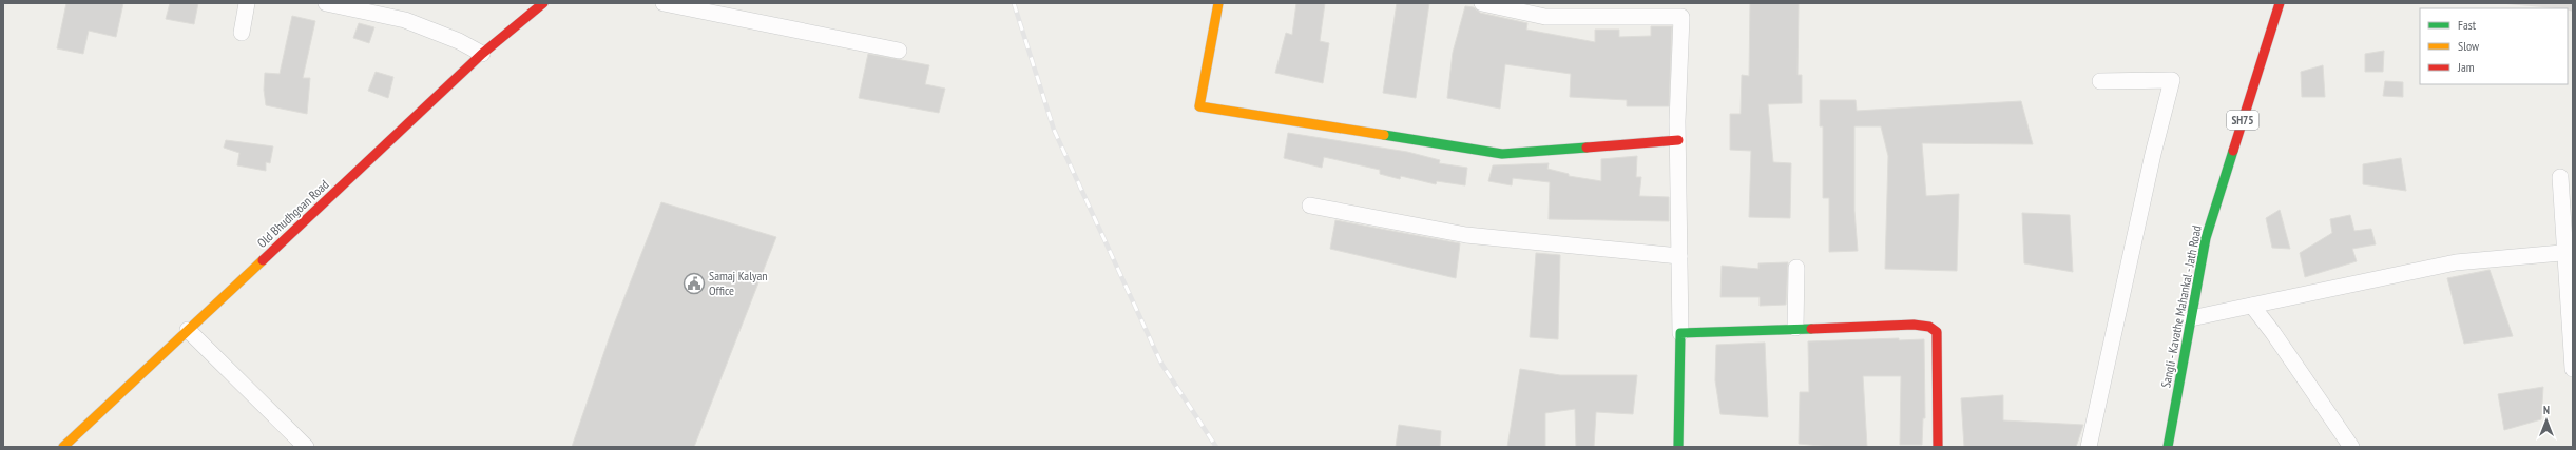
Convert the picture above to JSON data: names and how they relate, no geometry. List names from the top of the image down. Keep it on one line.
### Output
{"streets":{"street":["SH75","Old Bhudhgoan Road","Sangli - Kavathe Mahankal - Jath Road"]},"places":{"public building":["Samaj Kalyan Office"]},"legend":["Fast","Slow","Jam"],"north":"top"}
